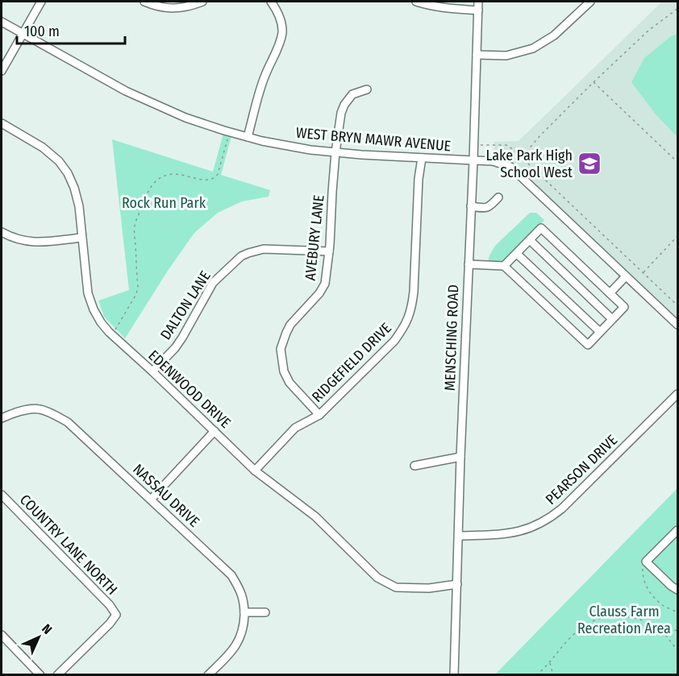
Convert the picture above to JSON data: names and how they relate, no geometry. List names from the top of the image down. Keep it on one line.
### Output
{"streets":{"street":["WEST BRYN MAWR AVENUE","AVEBURY LANE","DALTON LANE","MENSCHING ROAD","RIDGEFIELD DRIVE","EDENWOOD DRIVE","PEARSON DRIVE","NASSAU DRIVE","COUNTRY LANE NORTH"]},"crossings":[["WEST BRYN MAWR AVENUE","AVEBURY LANE"],["WEST BRYN MAWR AVENUE","MENSCHING ROAD"],["WEST BRYN MAWR AVENUE","RIDGEFIELD DRIVE"],["AVEBURY LANE","DALTON LANE"],["AVEBURY LANE","RIDGEFIELD DRIVE"],["DALTON LANE","EDENWOOD DRIVE"],["MENSCHING ROAD","EDENWOOD DRIVE"],["MENSCHING ROAD","PEARSON DRIVE"],["RIDGEFIELD DRIVE","EDENWOOD DRIVE"]],"parks":["Rock Run Park","Clauss Farm Recreation Area"],"places":{"school or university":["Lake Park High School West"]},"scale_bar":"100 m","north":"top right"}
